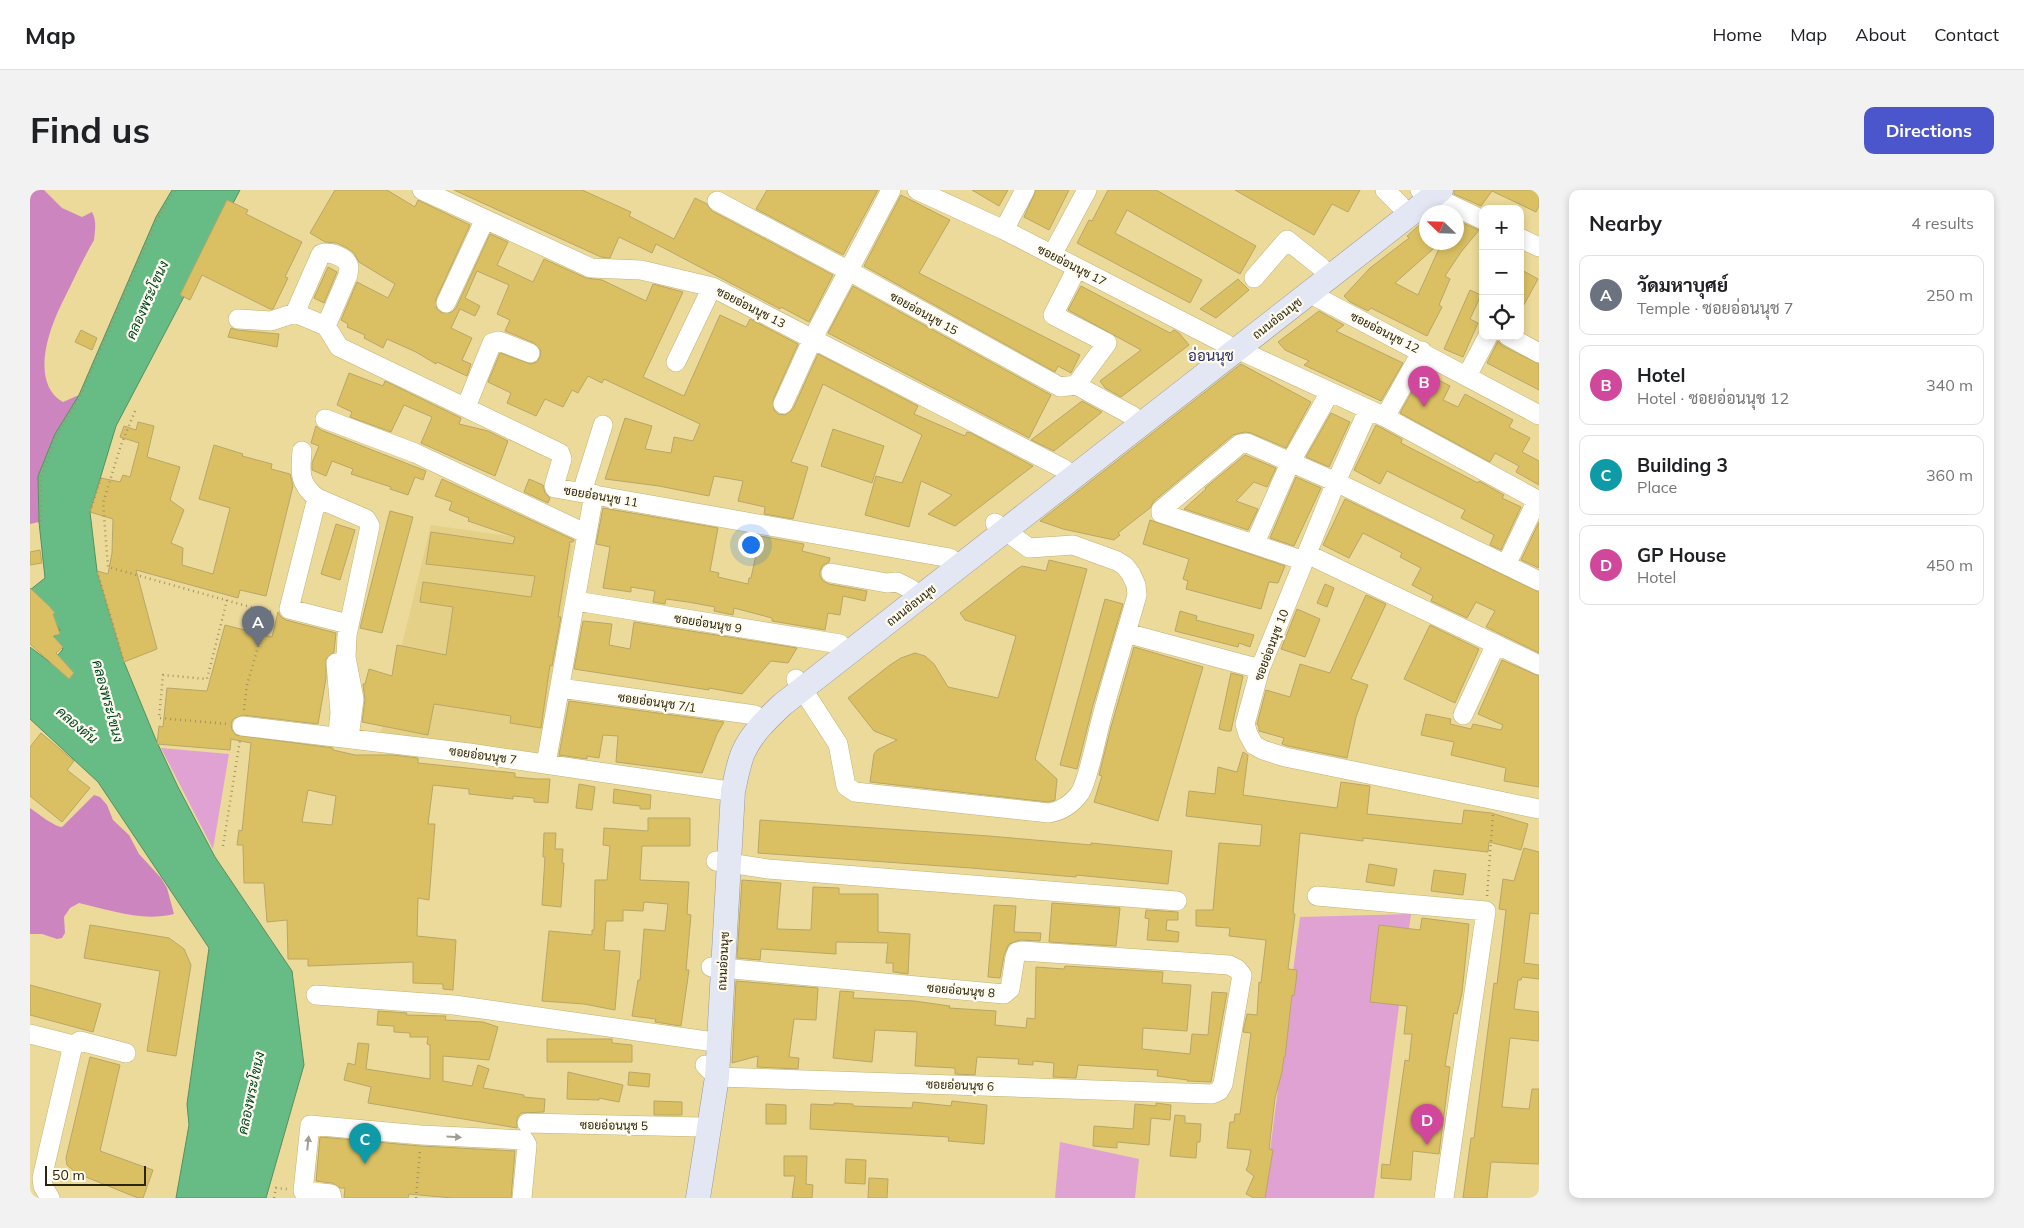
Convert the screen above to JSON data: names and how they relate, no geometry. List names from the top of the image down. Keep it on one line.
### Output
{"streets":{"main road":["ถนนอ่อนนุช"],"street":["ซอยอ่อนนุช 17","ซอยอ่อนนุช 13","ซอยอ่อนนุช 15","ซอยอ่อนนุช 12","ซอยอ่อนนุช 11","ซอยอ่อนนุช 9","ซอยอ่อนนุช 10","ซอยอ่อนนุช 7/1","ซอยอ่อนนุช 7","ซอยอ่อนนุช 8","ซอยอ่อนนุช 6","ซอยอ่อนนุช 5"]},"crossings":[["ซอยอ่อนนุช 17","ถนนอ่อนนุช"],["ซอยอ่อนนุช 13","ถนนอ่อนนุช"],["ซอยอ่อนนุช 15","ถนนอ่อนนุช"],["ถนนอ่อนนุช","ซอยอ่อนนุช 12"],["ถนนอ่อนนุช","ซอยอ่อนนุช 11"],["ถนนอ่อนนุช","ซอยอ่อนนุช 9"],["ถนนอ่อนนุช","ซอยอ่อนนุช 7/1"],["ถนนอ่อนนุช","ซอยอ่อนนุช 7"],["ถนนอ่อนนุช","ซอยอ่อนนุช 8"],["ถนนอ่อนนุช","ซอยอ่อนนุช 6"],["ถนนอ่อนนุช","ซอยอ่อนนุช 5"],["ซอยอ่อนนุช 12","ซอยอ่อนนุช 10"],["ซอยอ่อนนุช 8","ซอยอ่อนนุช 6"]],"districts":["อ่อนนุช"],"water":["คลองพระโขนง","คลองตัน"],"scale_bar":"50 m","north":"top left","page":{"header":"Map","nav":["Home","Map","About","Contact"],"buttons":"Directions","title":"Find us","heading":["Nearby","4 results"],"map_buttons":["+","−"],"list":[{"mark":"A","name":"วัดมหาบุศย์","note":"Temple · ซอยอ่อนนุช 7","value":"250 m"},{"mark":"B","name":"Hotel","note":"Hotel · ซอยอ่อนนุช 12","value":"340 m"},{"mark":"C","name":"Building 3","note":"Place","value":"360 m"},{"mark":"D","name":"GP House","note":"Hotel","value":"450 m"}],"pins":["B","A","D","C"],"scale":"50 m"}}
